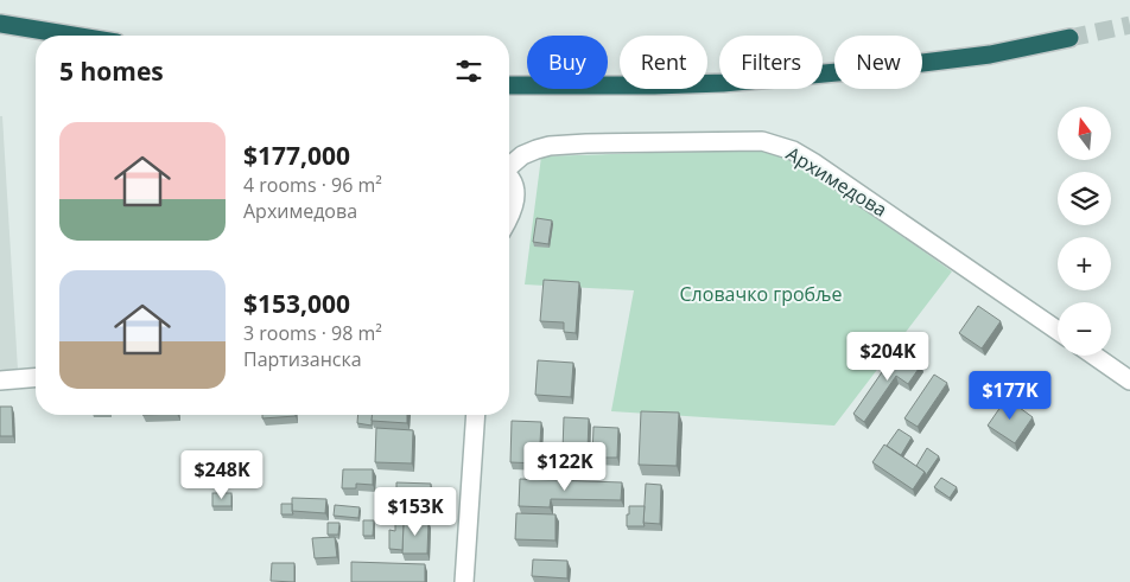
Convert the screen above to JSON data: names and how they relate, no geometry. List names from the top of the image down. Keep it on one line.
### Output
{"streets":{"street":["Архимедова"]},"parks":["Словачко гробље"],"north":"top","page":{"chip":["Buy","Rent","Filters","New"],"heading":"5 homes","map_buttons":["+","−"],"list":[{"name":"$177,000","note":"4 rooms · 96 m² · Архимедова"},{"name":"$153,000","note":"3 rooms · 98 m² · Партизанска"}],"price":["$204K","$177K","$122K","$248K","$153K"]}}
